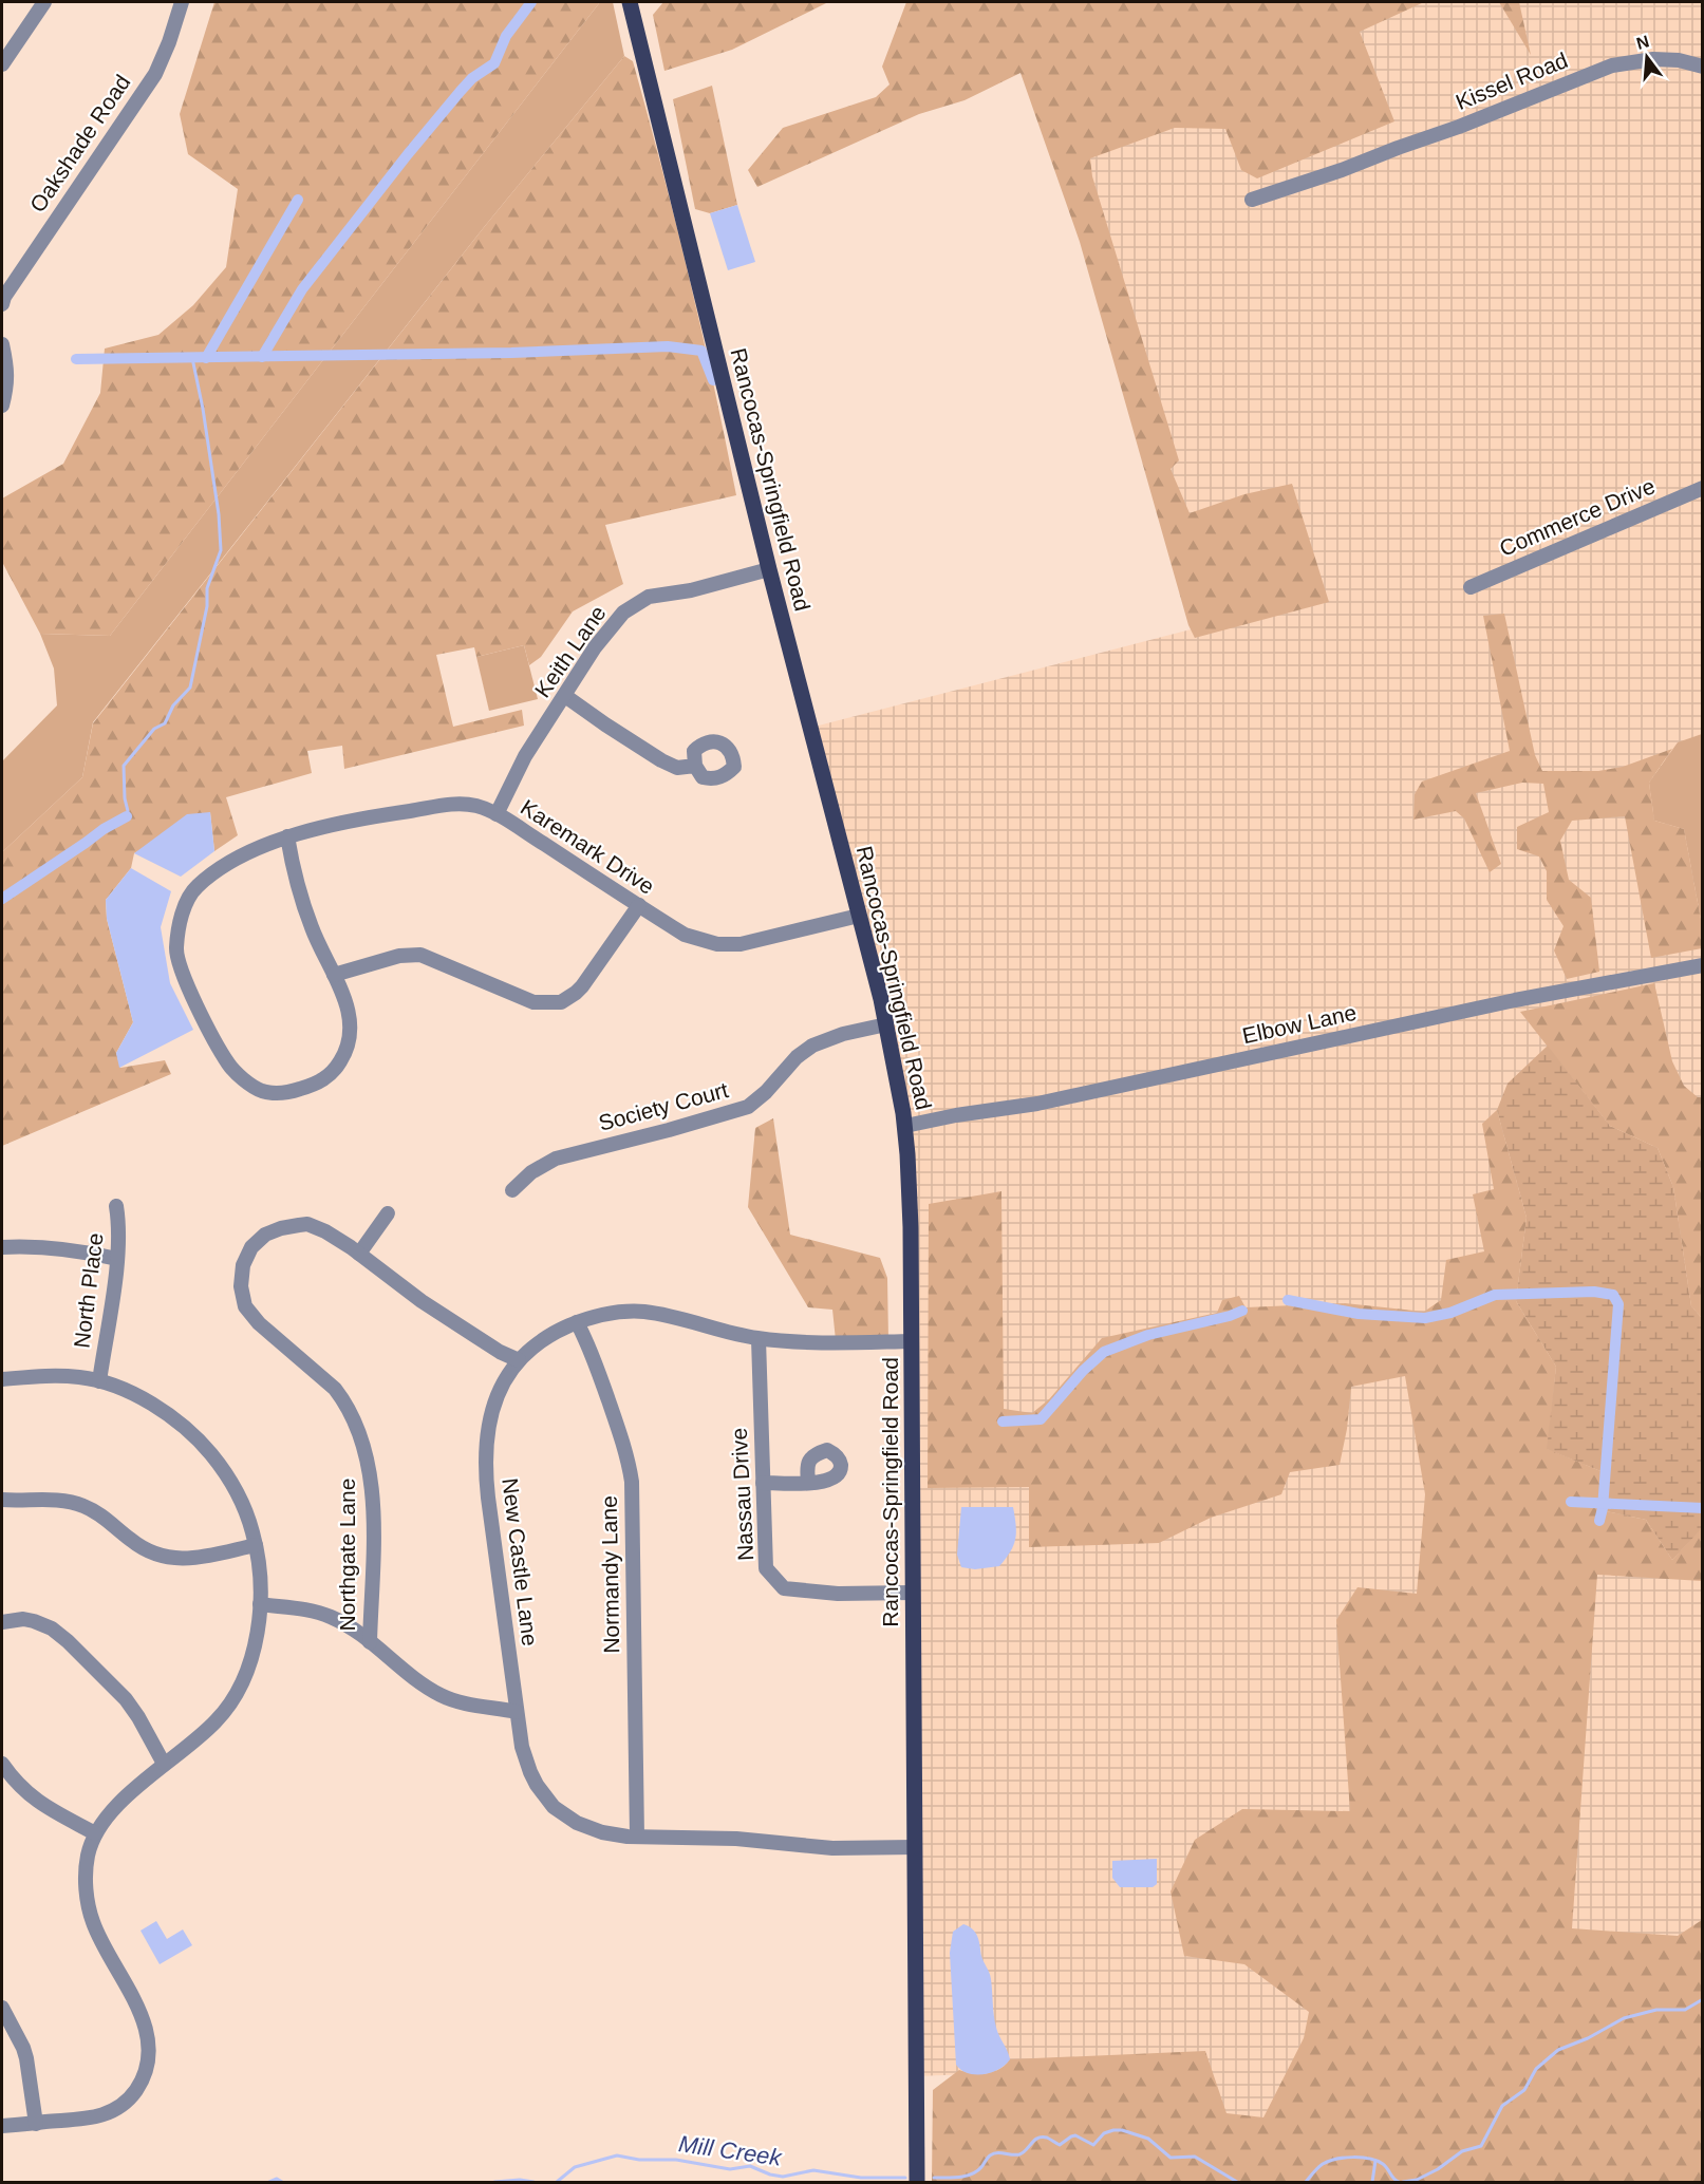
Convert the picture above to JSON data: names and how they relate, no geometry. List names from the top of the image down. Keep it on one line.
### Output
{"streets":{"main road":["Rancocas-Springfield Road"],"street":["Kissel Road","Oakshade Road","Commerce Drive","Keith Lane","Karemark Drive","Elbow Lane","Society Court","North Place","Nassau Drive","Northgate Lane","New Castle Lane","Normandy Lane"]},"crossings":[["Rancocas-Springfield Road","Keith Lane"],["Rancocas-Springfield Road","Karemark Drive"],["Rancocas-Springfield Road","Elbow Lane"],["Rancocas-Springfield Road","Society Court"],["Rancocas-Springfield Road","Nassau Drive"],["Rancocas-Springfield Road","New Castle Lane"],["Keith Lane","Karemark Drive"],["Nassau Drive","New Castle Lane"],["Northgate Lane","New Castle Lane"],["New Castle Lane","Normandy Lane"]],"water":["Mill Creek"],"north":"top"}
